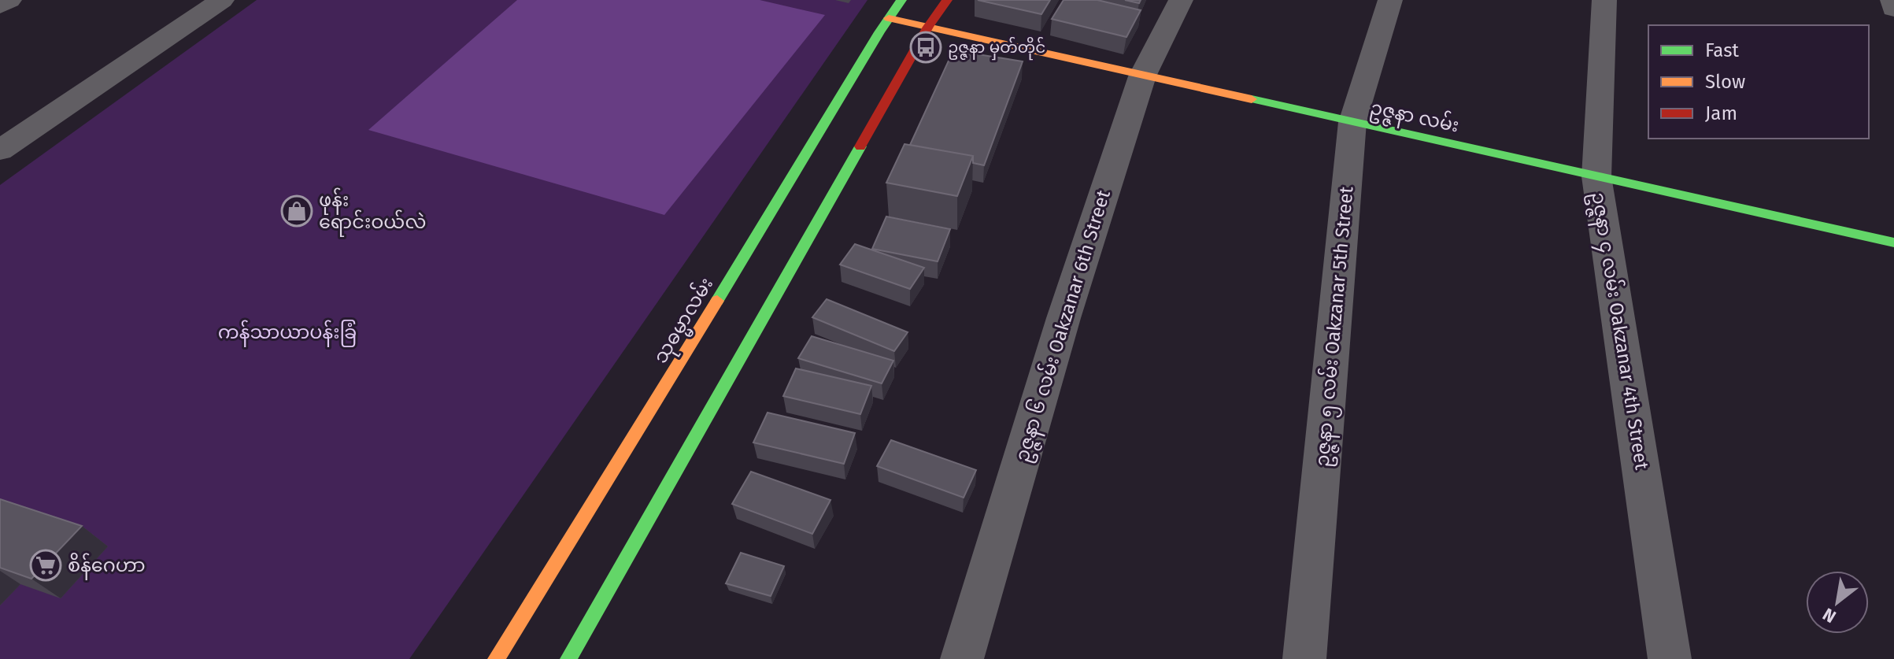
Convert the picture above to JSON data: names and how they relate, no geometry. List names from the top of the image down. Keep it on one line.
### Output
{"streets":{"main road":["ဥဇ္ဇနာ လမ်း","သုဓမ္မာလမ်း"],"street":["ဥဇ္ဇနာ ၆ လမ်း Oakzanar 6th Street","ဥဇ္ဇနာ ၅ လမ်း Oakzanar 5th Street","ဥဇ္ဇနာ ၄ လမ်း Oakzanar 4th Street"]},"crossings":[["ဥဇ္ဇနာ လမ်း","သုဓမ္မာလမ်း"],["ဥဇ္ဇနာ လမ်း","ဥဇ္ဇနာ ၆ လမ်း Oakzanar 6th Street"],["ဥဇ္ဇနာ လမ်း","ဥဇ္ဇနာ ၅ လမ်း Oakzanar 5th Street"],["ဥဇ္ဇနာ လမ်း","ဥဇ္ဇနာ ၄ လမ်း Oakzanar 4th Street"]],"parks":["ကန်သာယာပန်းခြံ"],"places":{"bus stop":["ဥဇ္ဇနာ မှတ်တိုင်"],"shop":["ဖုန်း ရောင်းဝယ်လဲ"],"supermarket":["စိန်ဂေဟာ"]},"legend":["Fast","Slow","Jam"],"north":"bottom left"}
